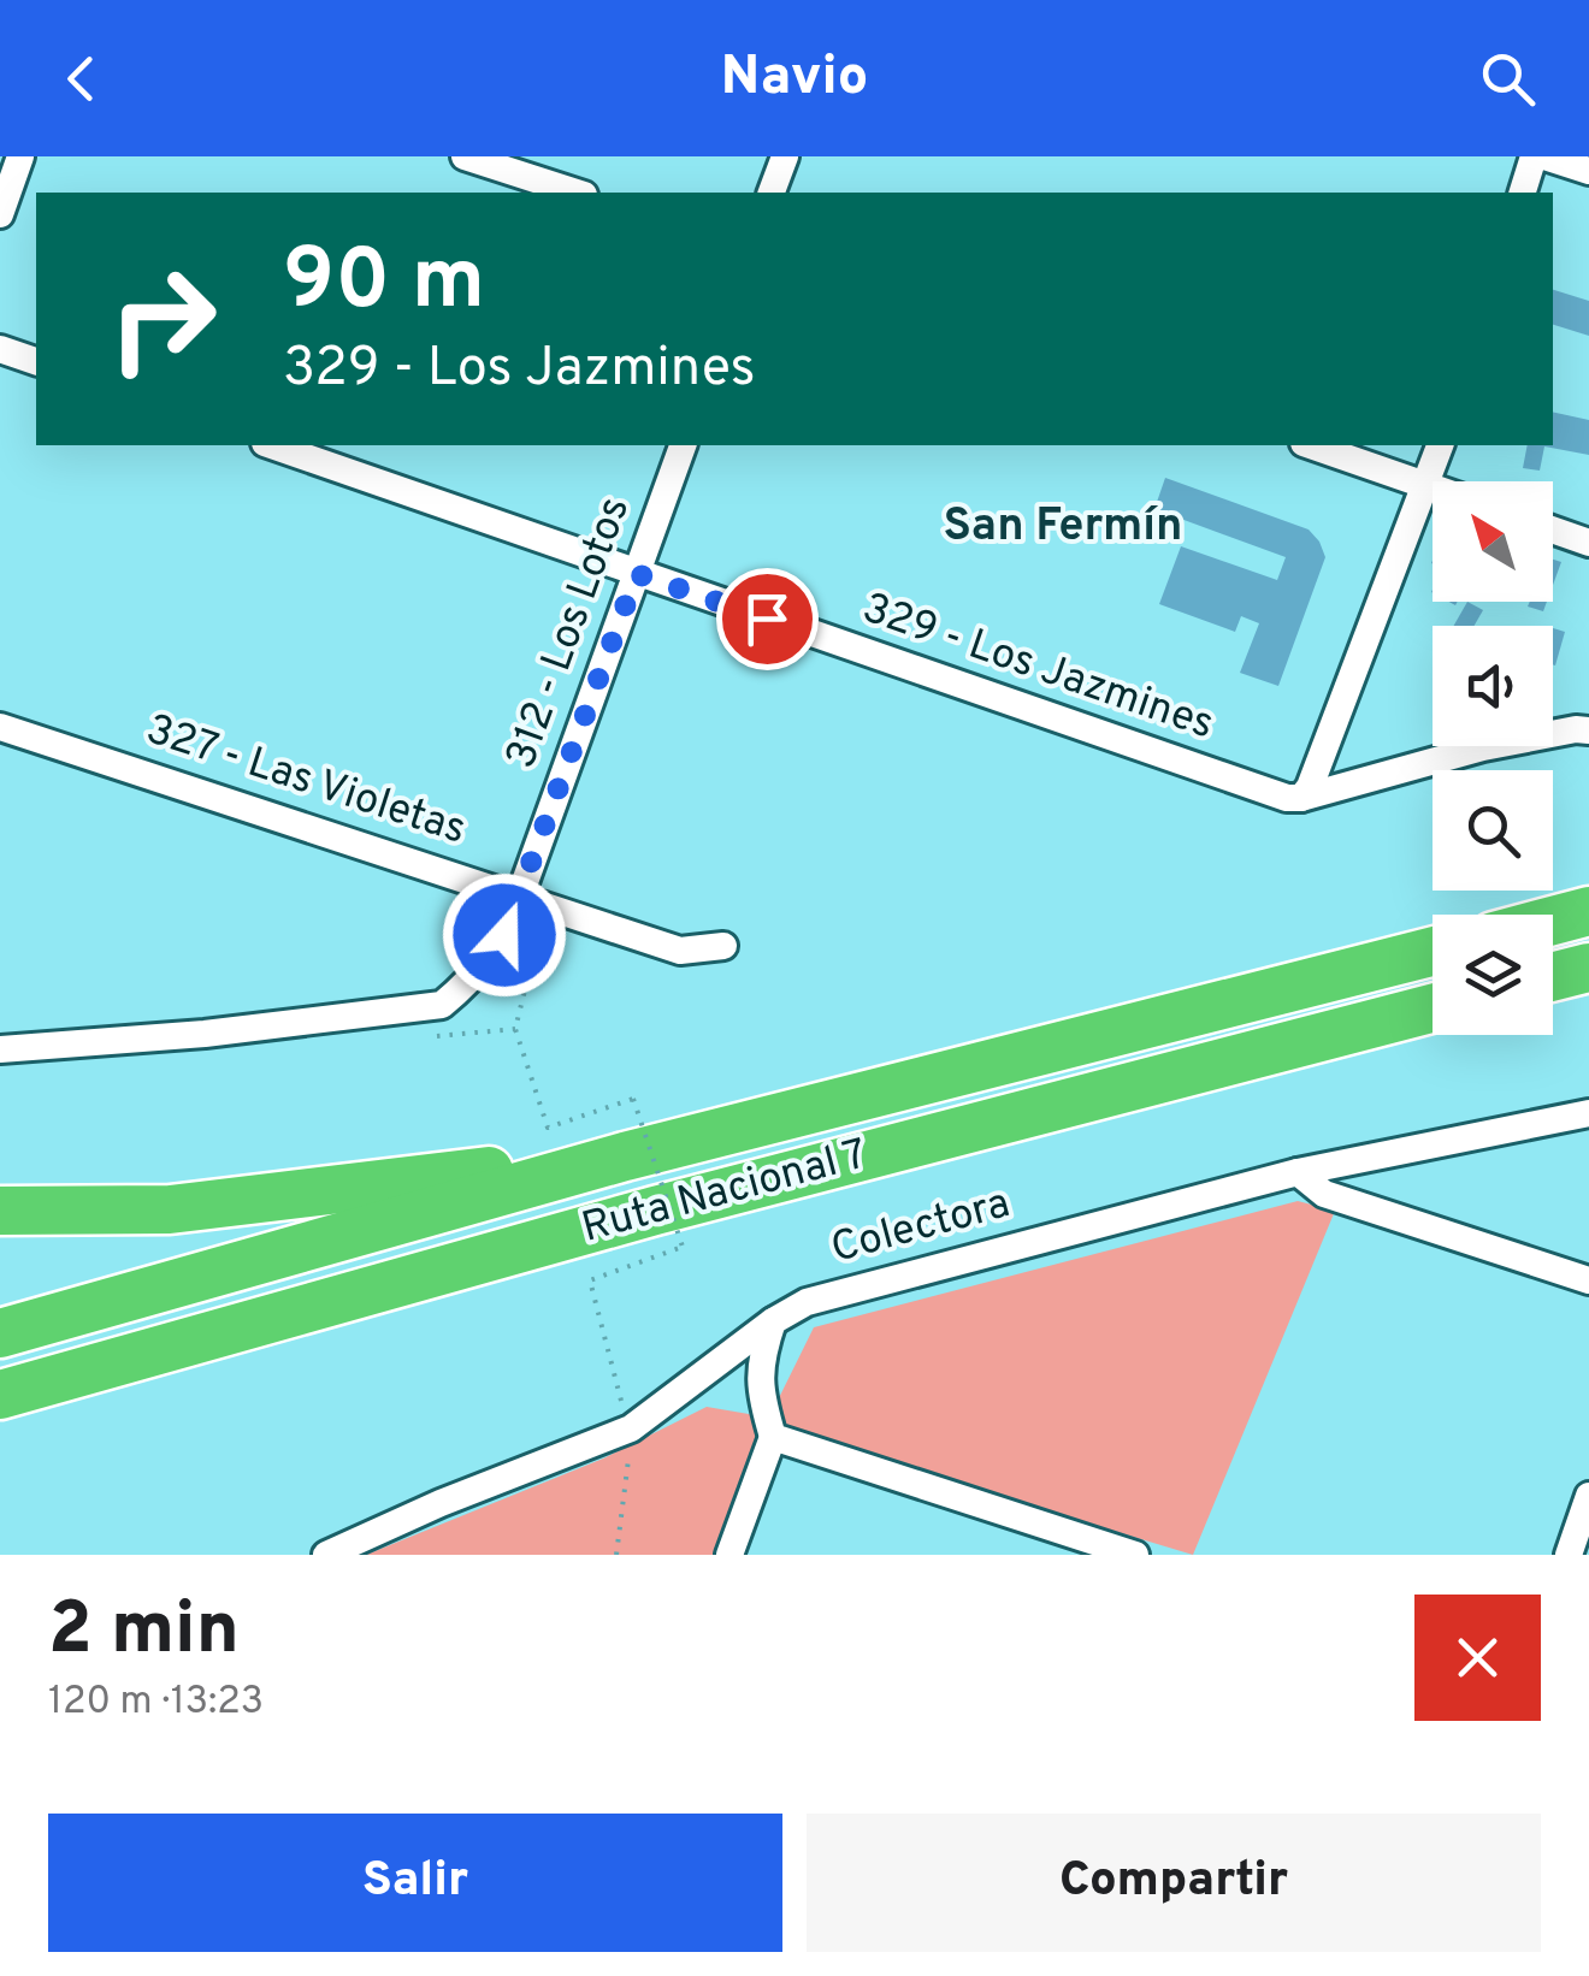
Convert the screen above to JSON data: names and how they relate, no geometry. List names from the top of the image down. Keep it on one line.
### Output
{"streets":{"highway":["Ruta Nacional 7"],"street":["312 - Los Lotos","329 - Los Jazmines","327 - Las Violetas","Colectora"]},"crossings":[["312 - Los Lotos","329 - Los Jazmines"],["312 - Los Lotos","327 - Las Violetas"]],"districts":["San Fermín"],"north":"top left","page":{"header":"Navio","turn":["90 m","329 - Los Jazmines"],"heading":["2 min","120 m · 13:23"],"buttons":["Salir","Compartir"]}}
